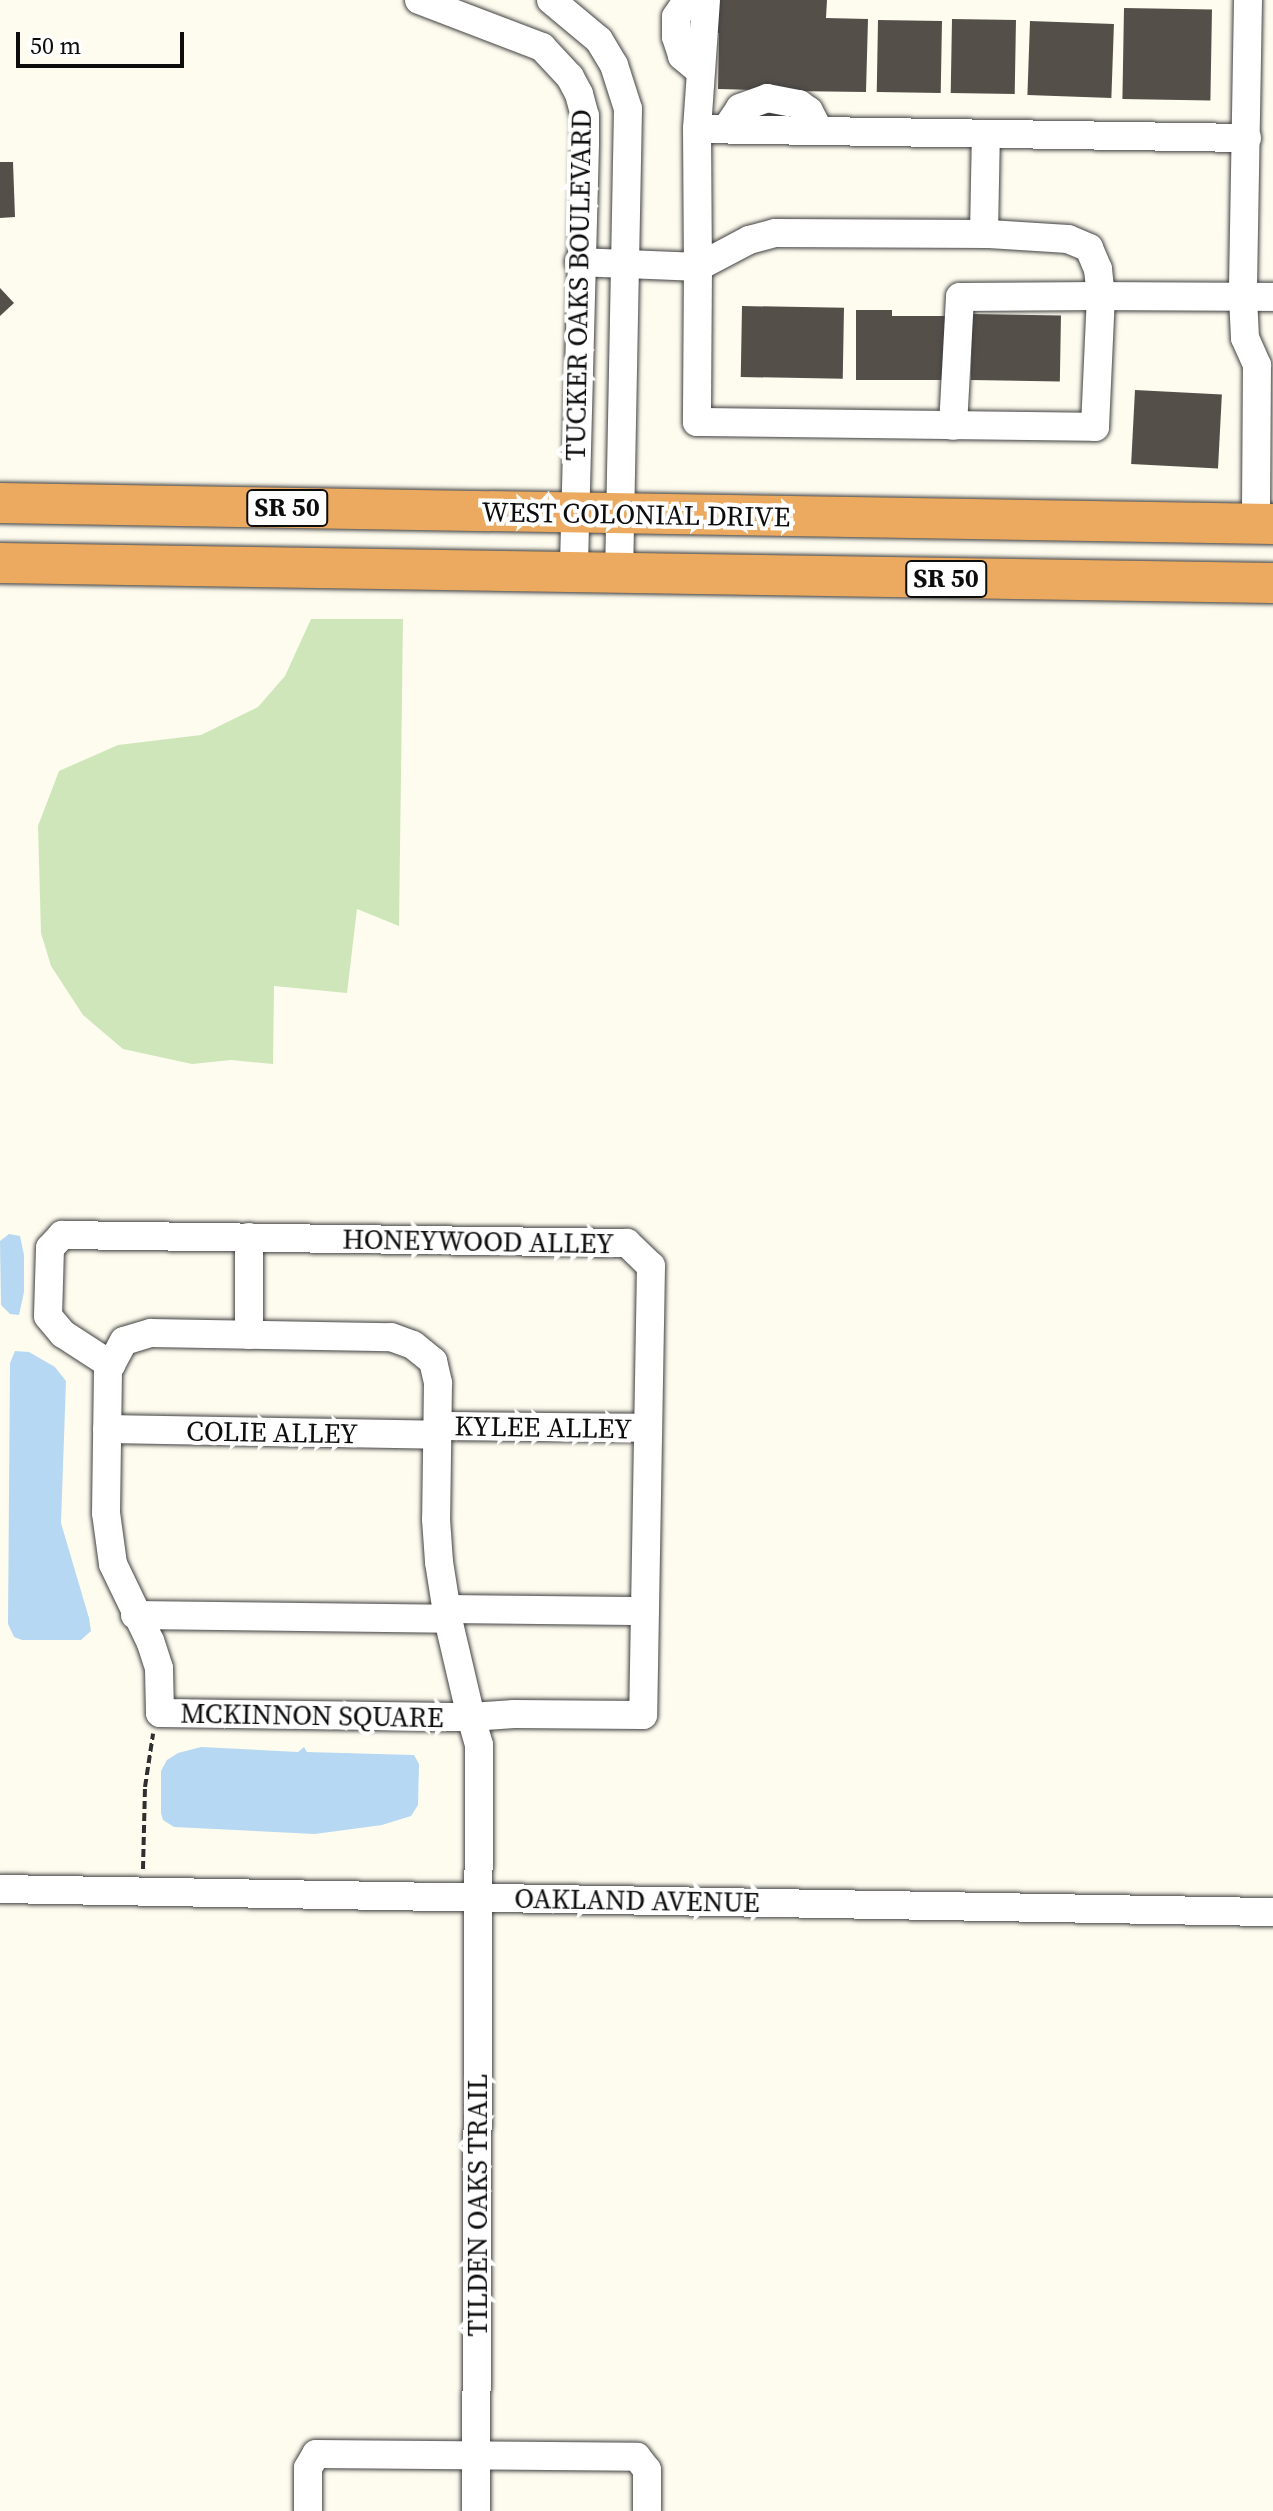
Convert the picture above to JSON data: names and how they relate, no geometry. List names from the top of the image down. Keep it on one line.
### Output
{"streets":{"highway":["SR 50","WEST COLONIAL DRIVE"],"street":["TUCKER OAKS BOULEVARD","HONEYWOOD ALLEY","KYLEE ALLEY","COLIE ALLEY","MCKINNON SQUARE","OAKLAND AVENUE","TILDEN OAKS TRAIL"]},"crossings":[["TUCKER OAKS BOULEVARD","SR 50"],["TUCKER OAKS BOULEVARD","WEST COLONIAL DRIVE"],["HONEYWOOD ALLEY","KYLEE ALLEY"],["HONEYWOOD ALLEY","MCKINNON SQUARE"],["KYLEE ALLEY","COLIE ALLEY"],["KYLEE ALLEY","MCKINNON SQUARE"],["COLIE ALLEY","MCKINNON SQUARE"],["MCKINNON SQUARE","OAKLAND AVENUE"],["MCKINNON SQUARE","TILDEN OAKS TRAIL"],["OAKLAND AVENUE","TILDEN OAKS TRAIL"]],"scale_bar":"50 m"}
